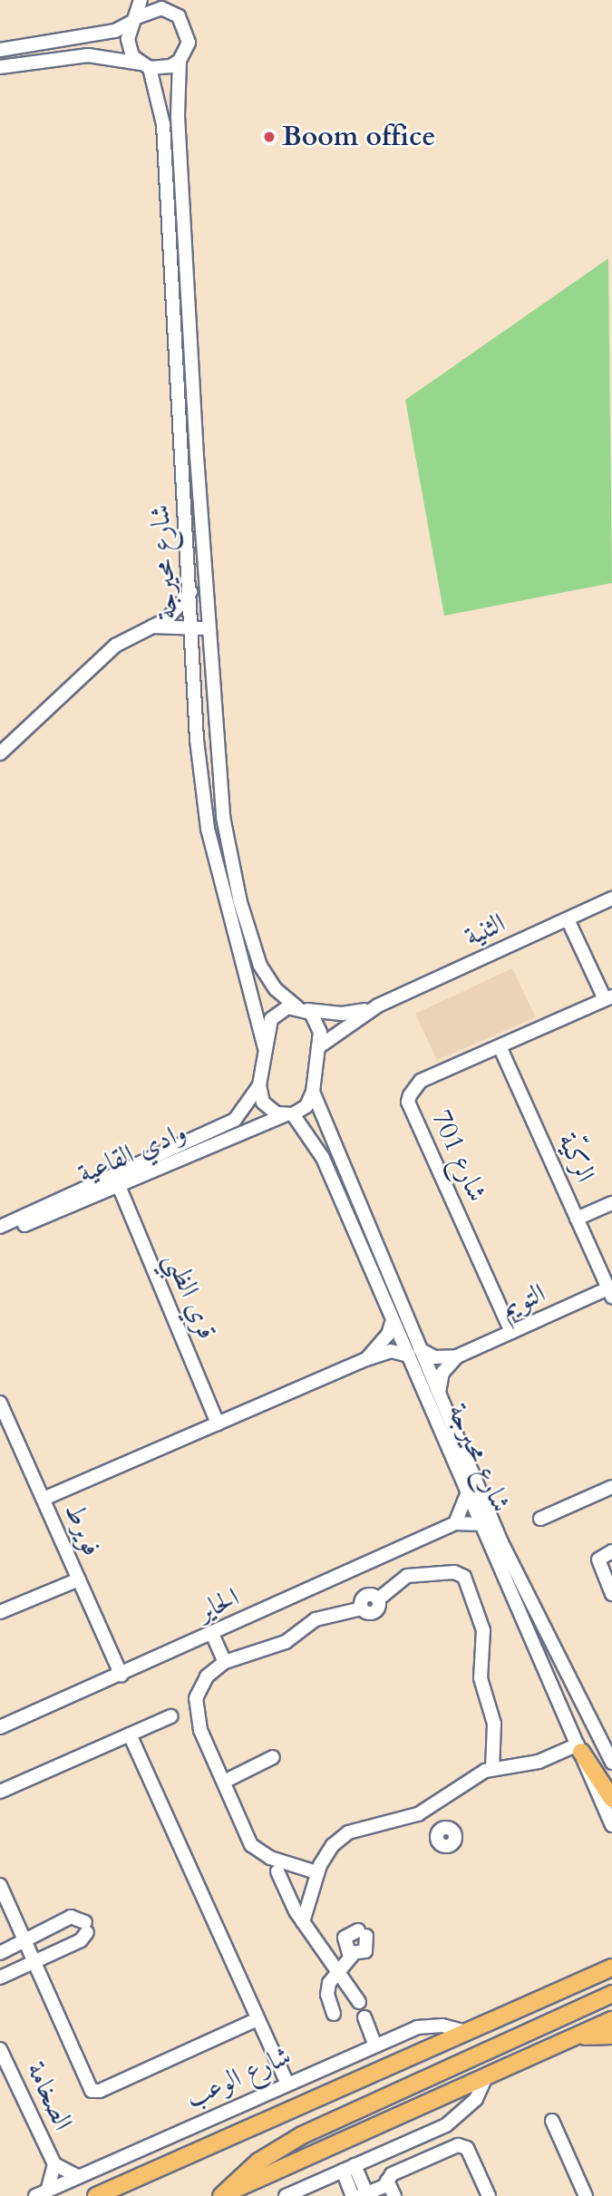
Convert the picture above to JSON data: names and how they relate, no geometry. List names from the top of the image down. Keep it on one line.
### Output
{"streets":{"main road":["شارع الوعب"],"street":["شارع محيرجة","الثنية","وادي القاعية","شارع 701","الركيّة","قري الظبي","التويم","فويرط","الحاير","الصخامة"]},"crossings":[["شارع محيرجة","الثنية"],["شارع محيرجة","وادي القاعية"],["شارع محيرجة","الحاير"],["الثنية","شارع 701"],["وادي القاعية","قري الظبي"],["شارع 701","الركيّة"],["شارع 701","التويم"],["الركيّة","التويم"],["فويرط","الحاير"],["شارع الوعب","الصخامة"]],"places":["Boom office"]}
